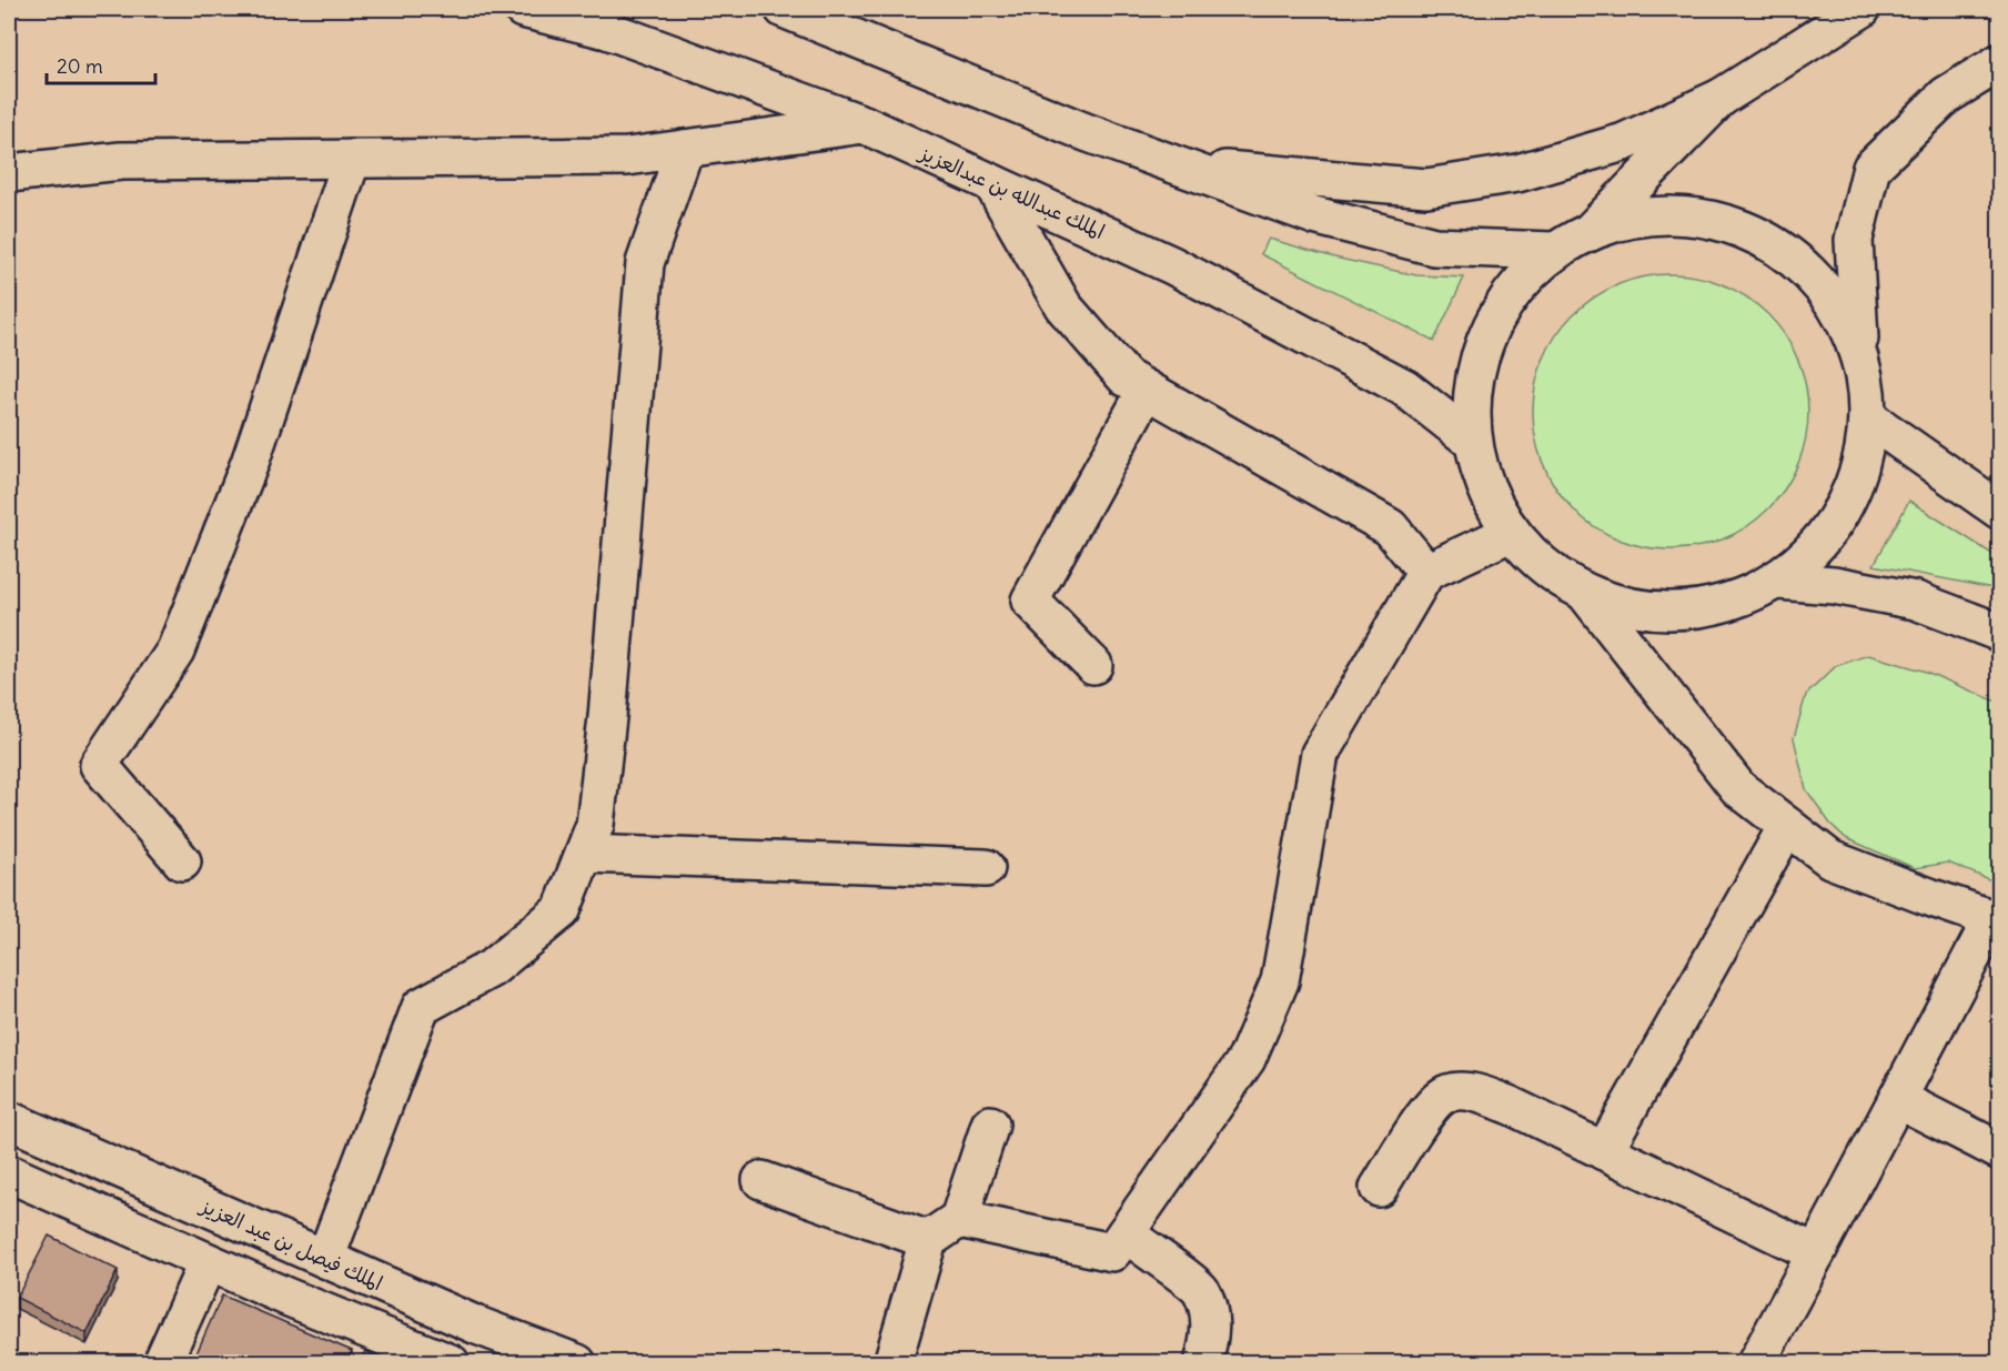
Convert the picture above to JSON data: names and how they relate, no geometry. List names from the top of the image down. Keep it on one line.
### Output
{"streets":{"street":["الملك عبدالله بن عبدالعزيز","الملك فيصل بن عبد العزيز"]},"scale_bar":"20 m"}
